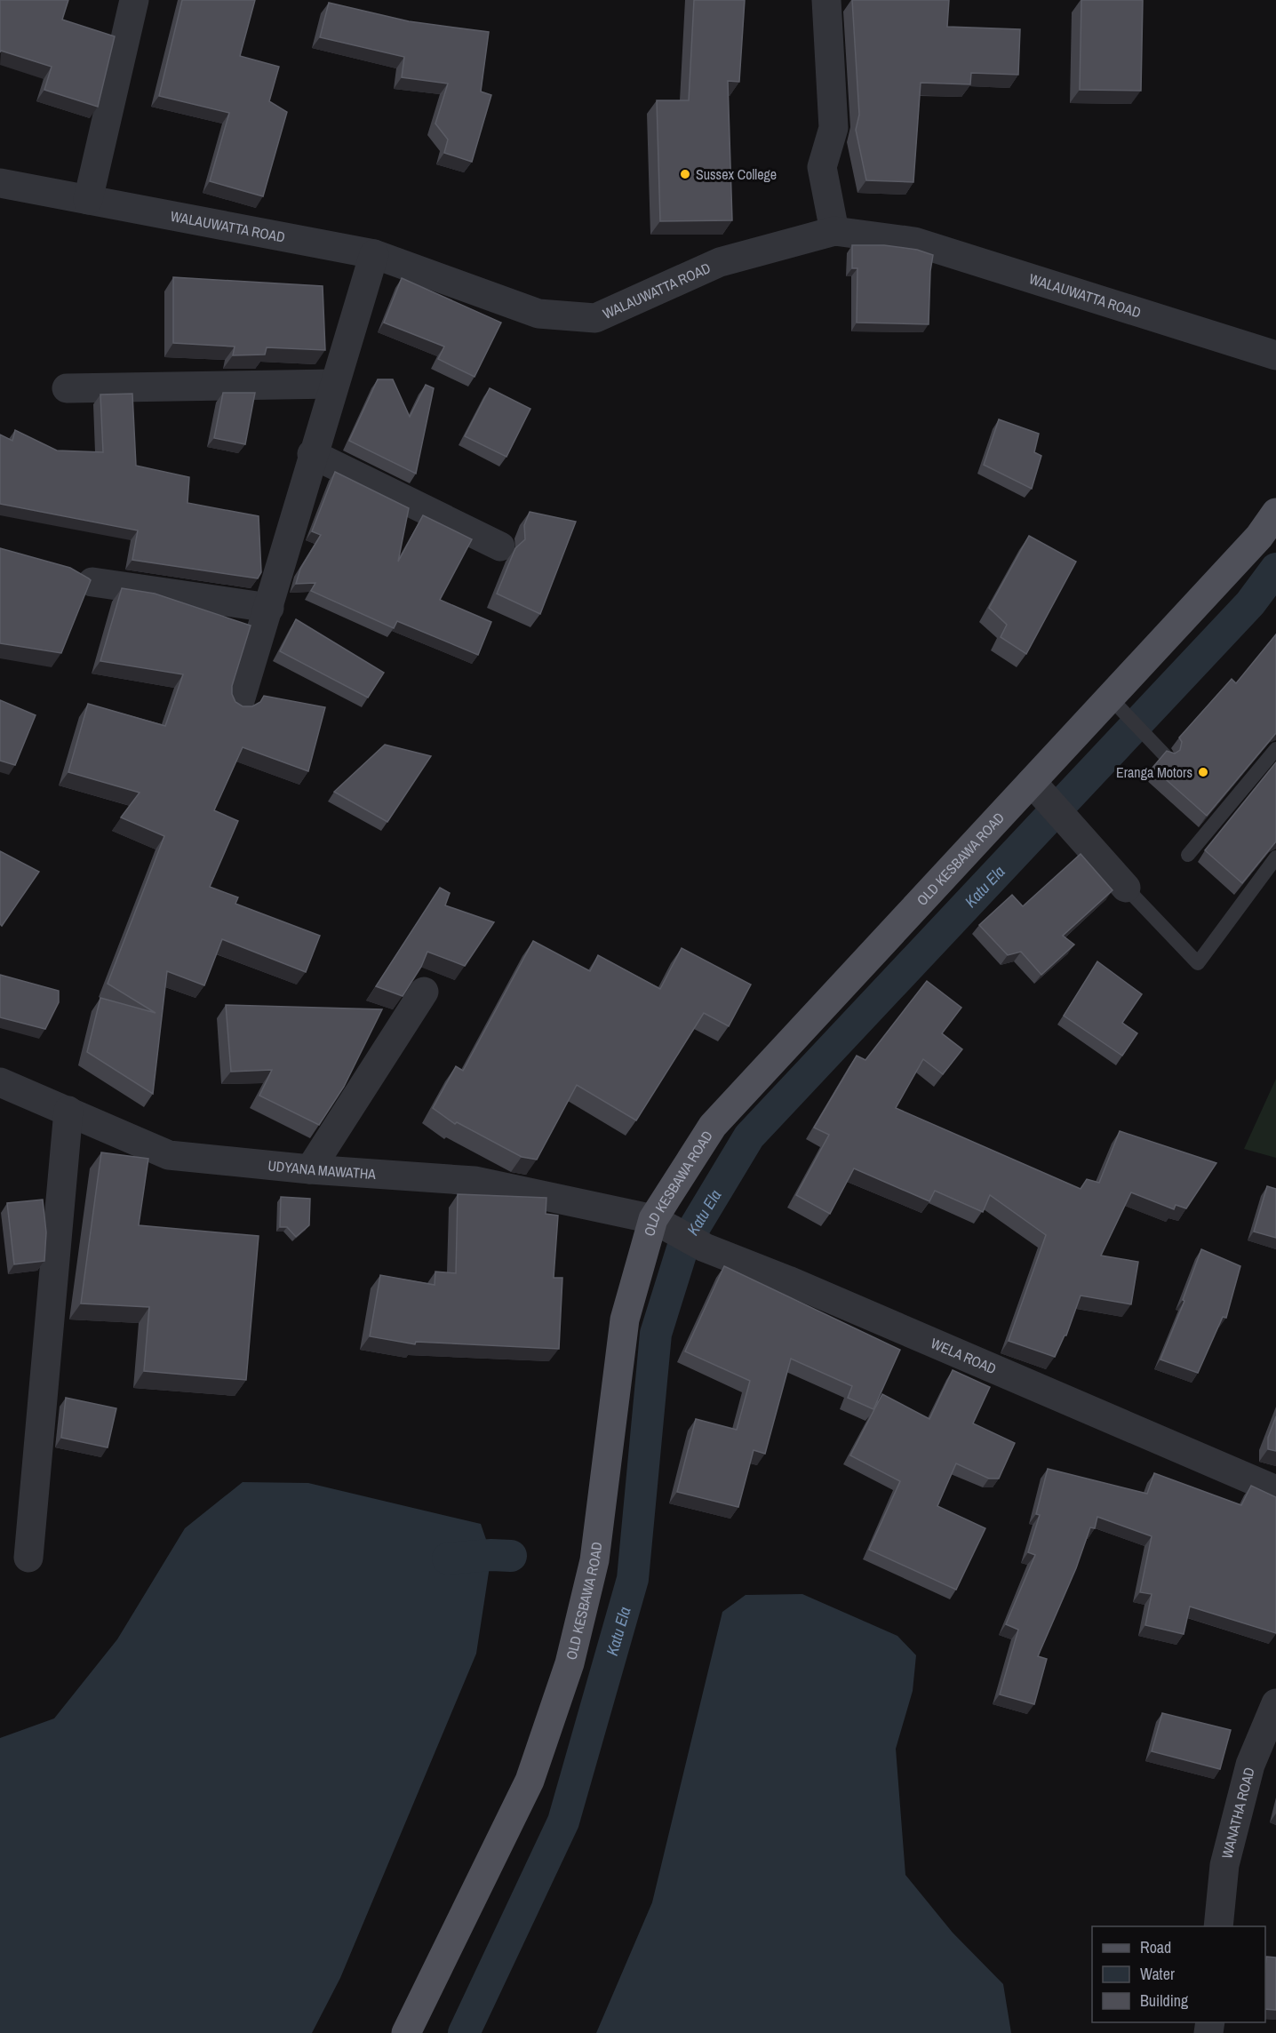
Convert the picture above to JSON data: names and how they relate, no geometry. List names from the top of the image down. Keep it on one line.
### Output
{"streets":{"main road":["OLD KESBAWA ROAD"],"street":["WALAUWATTA ROAD","UDYANA MAWATHA","WELA ROAD","WANATHA ROAD"]},"crossings":[["OLD KESBAWA ROAD","UDYANA MAWATHA"],["OLD KESBAWA ROAD","WELA ROAD"],["UDYANA MAWATHA","WELA ROAD"]],"water":["Katu Ela"],"places":["Sussex College","Eranga Motors"],"legend":["Road","Water","Building"]}
